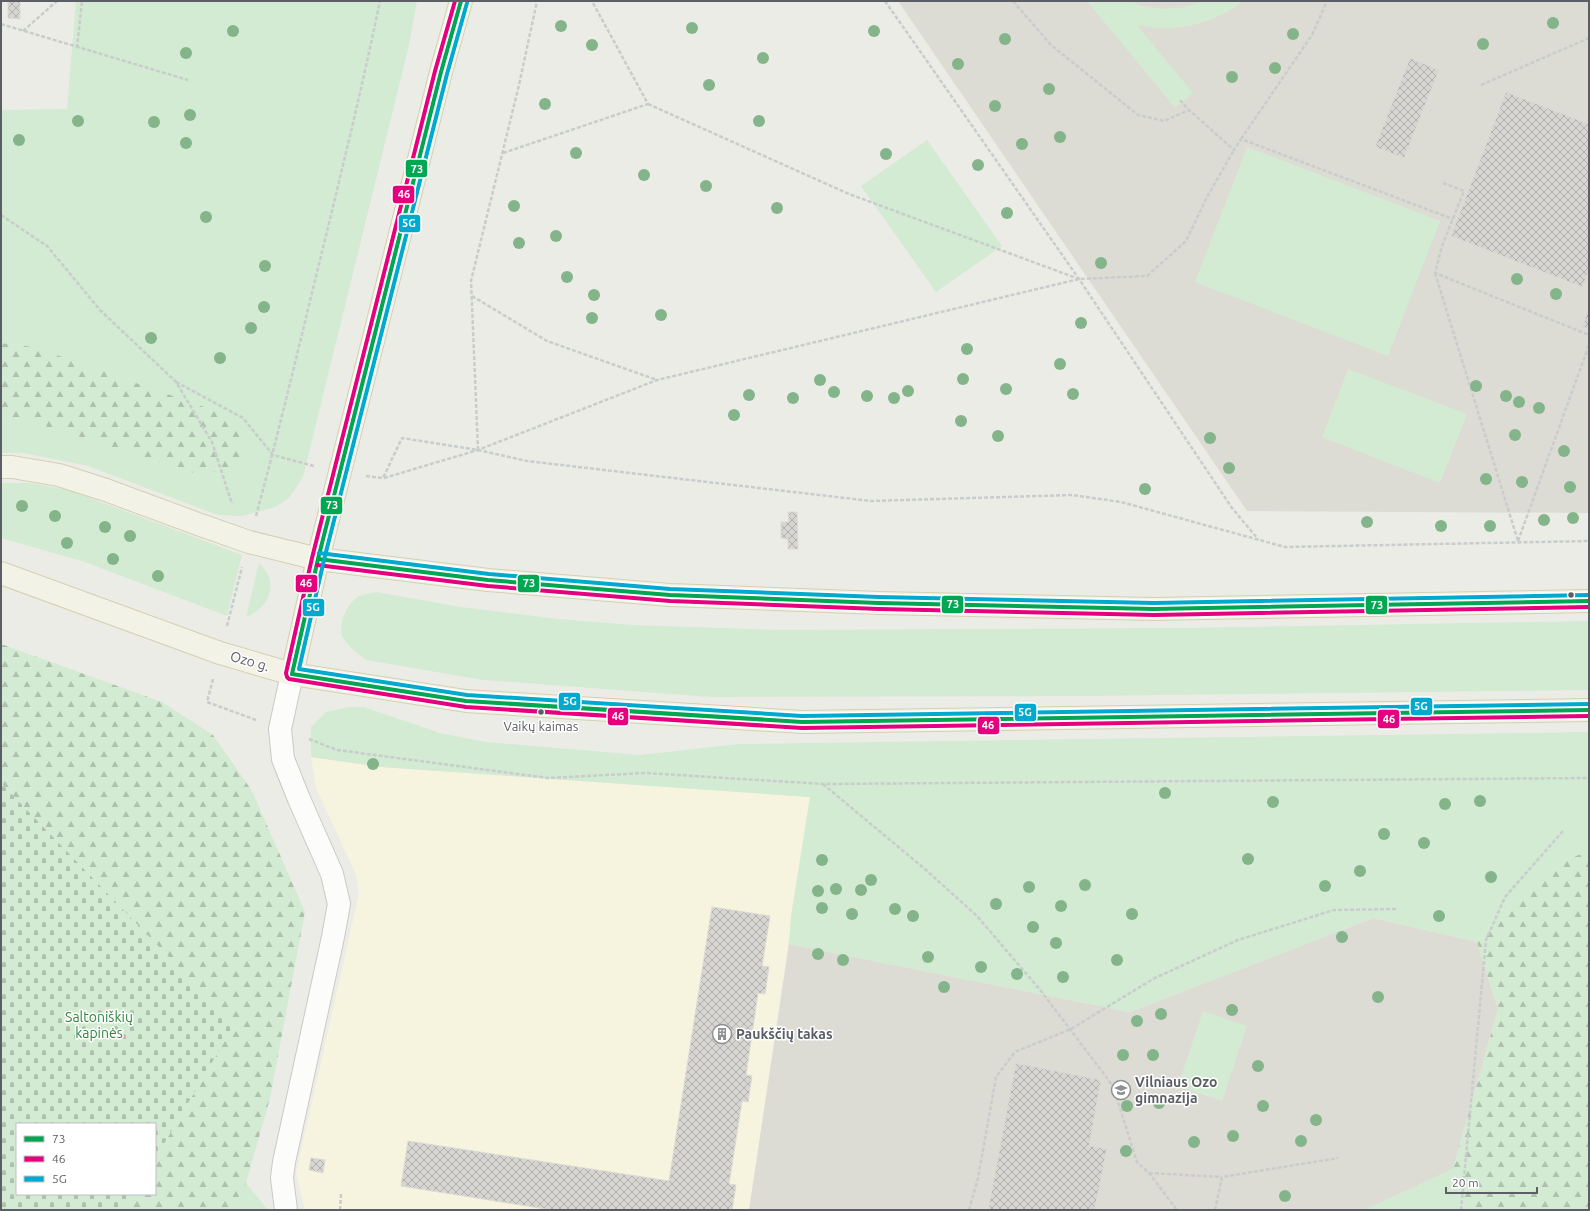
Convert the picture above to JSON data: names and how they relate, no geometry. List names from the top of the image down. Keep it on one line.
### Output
{"streets":{"main road":["Ozo g."]},"parks":["Saltoniškių kapinės"],"places":{"other":["Vaikų kaimas"],"building":["Paukščių takas"],"school or university":["Vilniaus Ozo gimnazija"]},"lines":["transit line 73","transit line 46","transit line 5G"],"legend":["73","46","5G"],"scale_bar":"20 m"}
